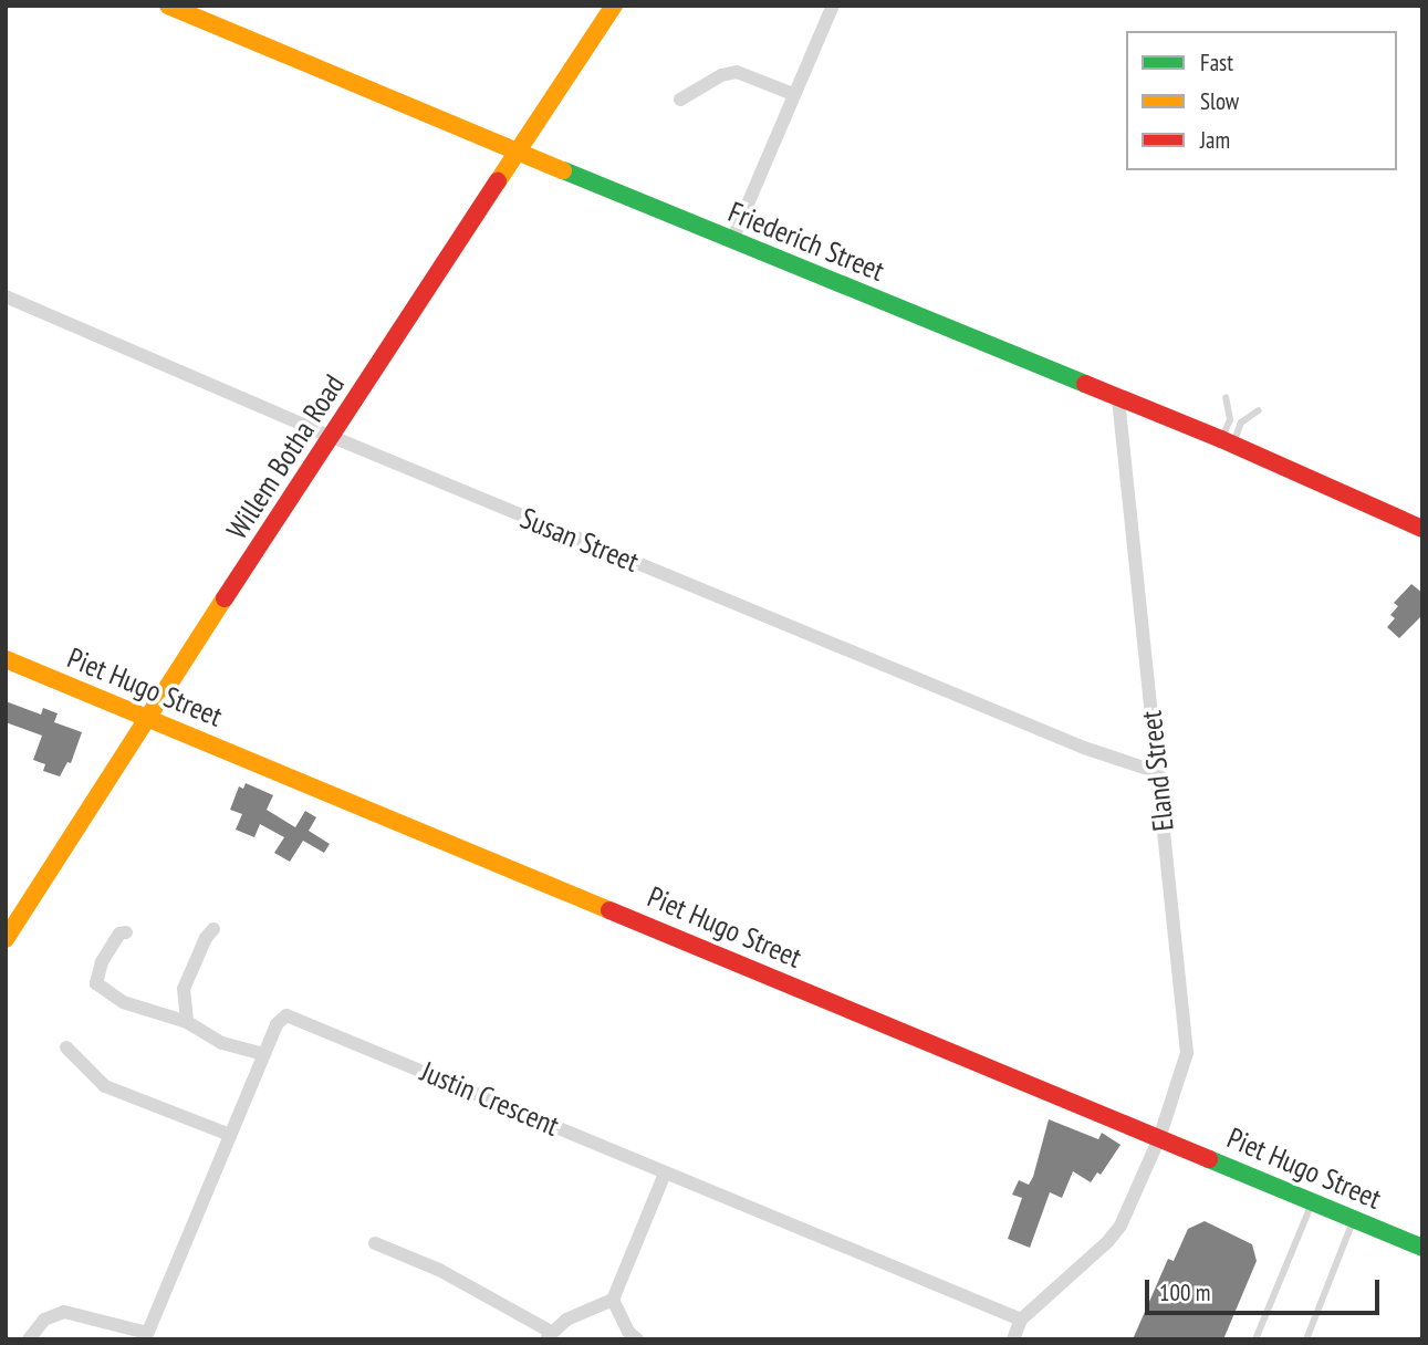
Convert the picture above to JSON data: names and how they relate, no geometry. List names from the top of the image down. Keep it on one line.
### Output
{"streets":{"street":["Friederich Street","Willem Botha Road","Susan Street","Piet Hugo Street","Eland Street","Justin Crescent"]},"crossings":[["Friederich Street","Willem Botha Road"],["Friederich Street","Eland Street"],["Willem Botha Road","Susan Street"],["Willem Botha Road","Piet Hugo Street"],["Susan Street","Eland Street"],["Piet Hugo Street","Eland Street"],["Eland Street","Justin Crescent"]],"legend":["Fast","Slow","Jam"],"scale_bar":"100 m"}
